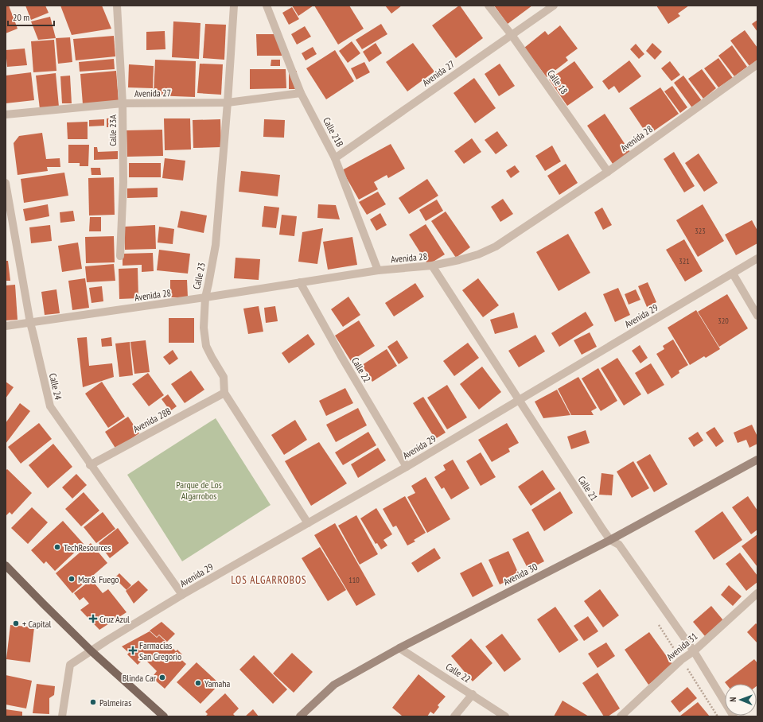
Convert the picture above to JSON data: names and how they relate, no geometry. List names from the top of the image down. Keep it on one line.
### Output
{"streets":{"street":["Avenida 27","Calle 18","Calle 23A","Calle 21B","Avenida 28","Calle 23","Avenida 29","Calle 22","Calle 24","Avenida 28B","Calle 21","Avenida 30","Avenida 31"]},"crossings":[["Avenida 27","Calle 18"],["Avenida 27","Calle 23A"],["Avenida 27","Calle 21B"],["Avenida 27","Calle 23"],["Calle 18","Avenida 28"],["Calle 21B","Avenida 28"],["Avenida 28","Calle 23"],["Avenida 28","Calle 22"],["Avenida 28","Calle 24"],["Avenida 28","Calle 21"],["Calle 23","Avenida 29"],["Calle 23","Avenida 28B"],["Avenida 29","Calle 22"],["Avenida 29","Calle 24"],["Avenida 29","Calle 21"],["Calle 22","Avenida 30"],["Calle 24","Avenida 28B"],["Calle 21","Avenida 30"],["Calle 21","Avenida 31"]],"districts":["LOS ALGARROBOS"],"parks":["Parque de Los Algarrobos"],"places":{"other":["TechResources","Mar& Fuego","+ Capital","Blinda Car","Yamaha","Palmeiras"],"health":["Cruz Azul","Farmacias San Gregorio"]},"house_numbers":["323","321","320","110"],"scale_bar":"20 m","north":"left"}
